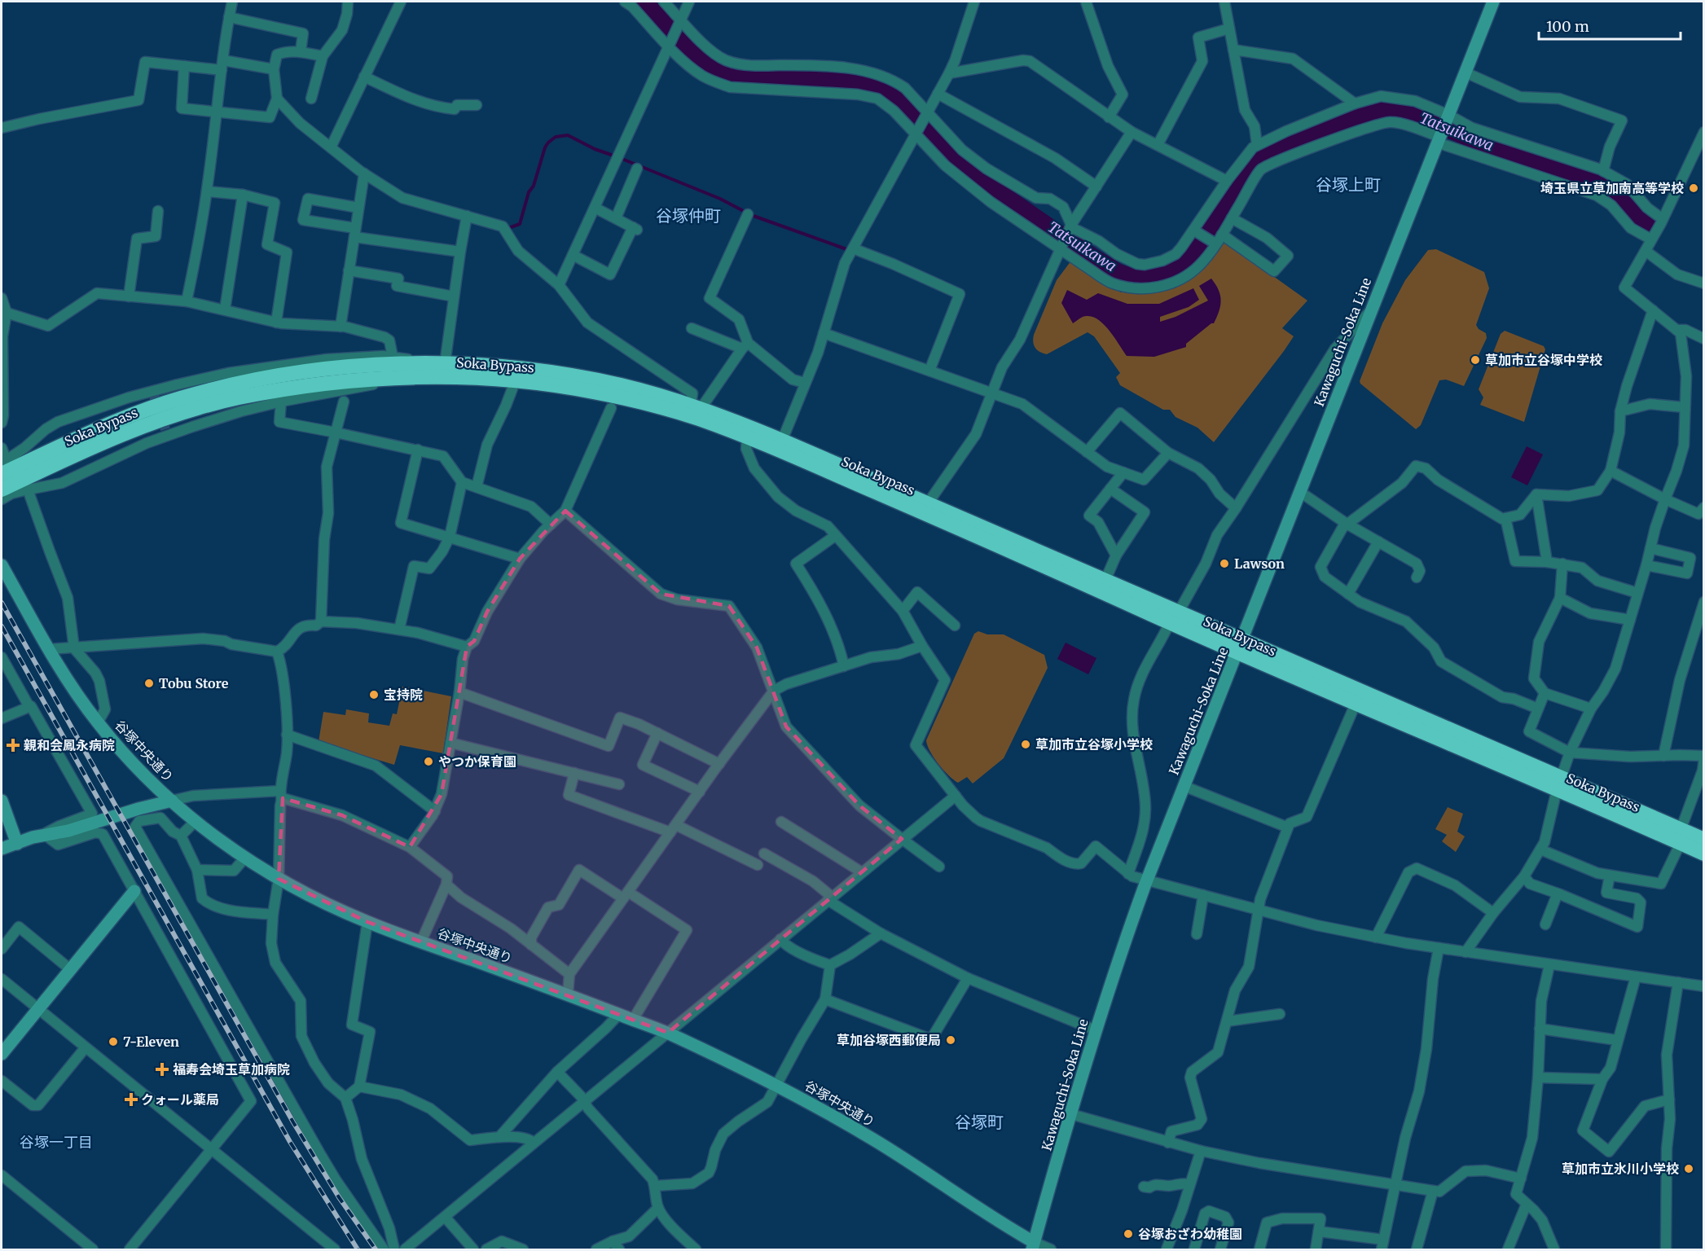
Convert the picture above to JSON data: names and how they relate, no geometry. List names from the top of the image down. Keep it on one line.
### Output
{"streets":{"highway":["Soka Bypass"],"street":["Kawaguchi-Soka Line","谷塚中央通り"]},"crossings":[["Kawaguchi-Soka Line","Soka Bypass"],["Kawaguchi-Soka Line","谷塚中央通り"]],"districts":["谷塚上町","谷塚仲町","谷塚町","谷塚一丁目"],"water":["Tatsuikawa"],"places":{"other":["埼玉県立草加南高等学校","草加市立谷塚中学校","Lawson","Tobu Store","宝持院","草加市立谷塚小学校","やつか保育園","草加谷塚西郵便局","7-Eleven","草加市立氷川小学校","谷塚おざわ幼稚園"],"health":["親和会鳳永病院","福寿会埼玉草加病院","クォール薬局"]},"scale_bar":"100 m"}
